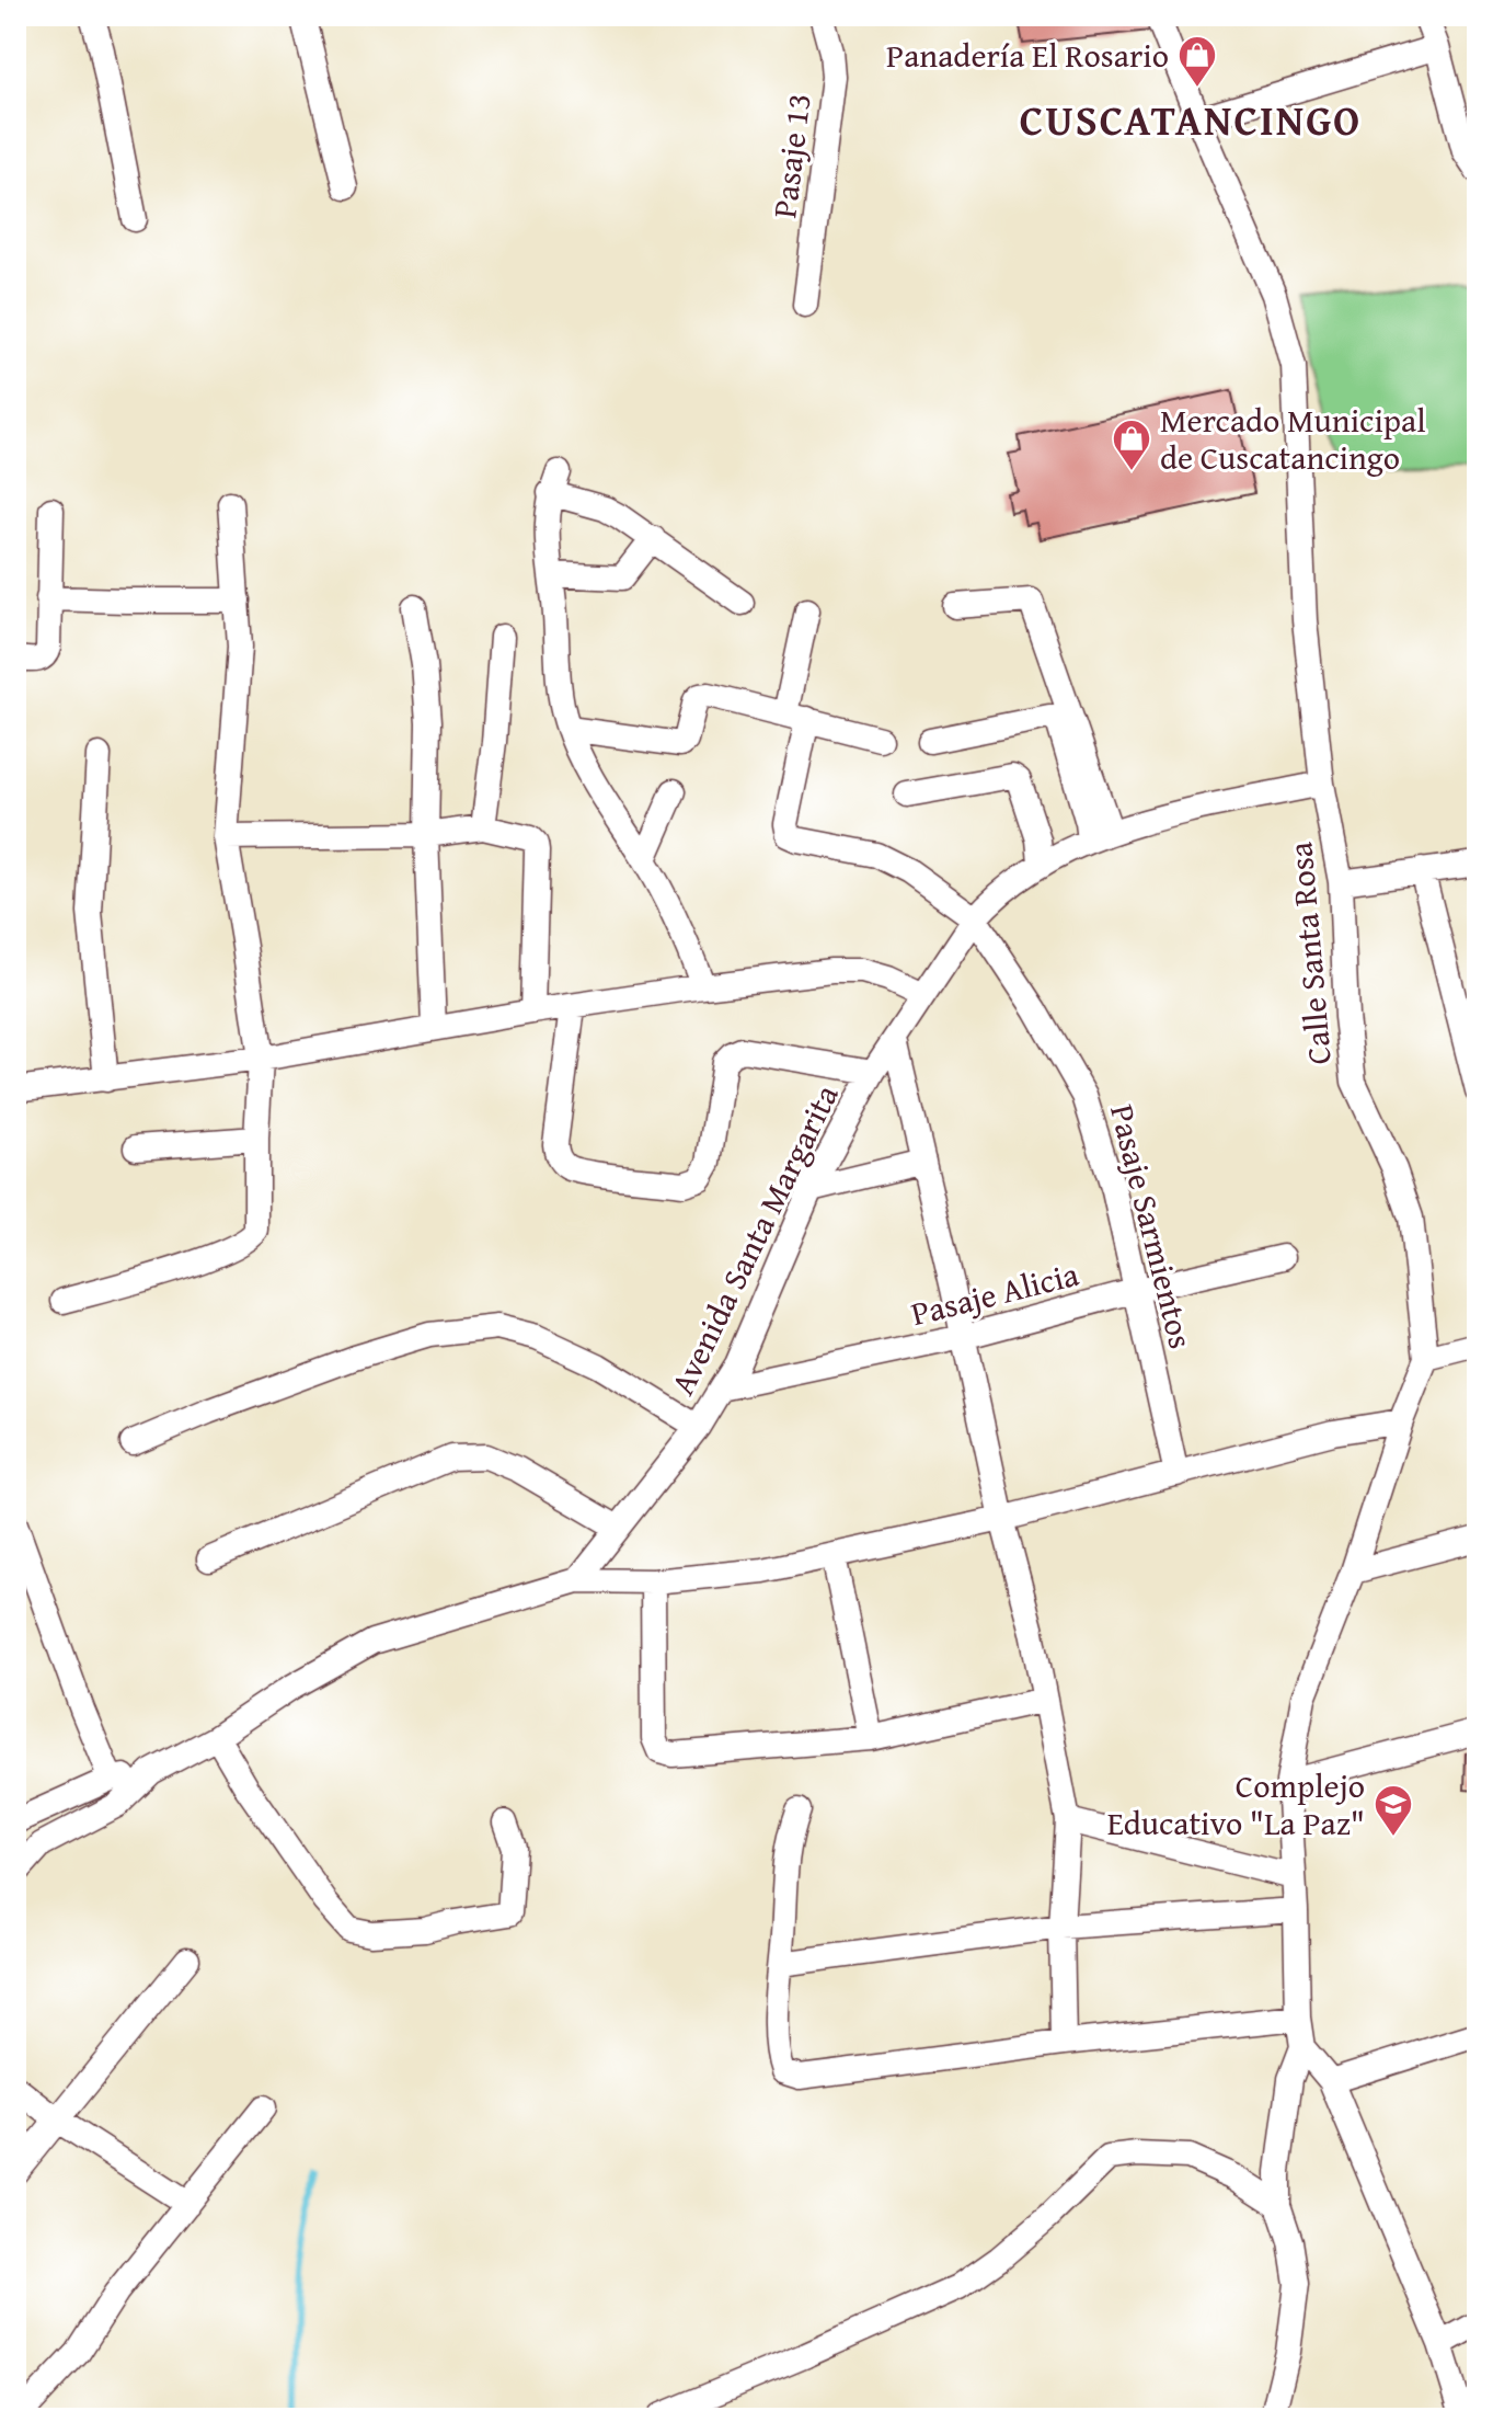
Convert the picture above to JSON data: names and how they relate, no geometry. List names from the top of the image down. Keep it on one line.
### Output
{"streets":{"street":["Pasaje 13","Calle Santa Rosa","Pasaje Sarmientos","Avenida Santa Margarita","Pasaje Alicia"]},"crossings":[["Calle Santa Rosa","Avenida Santa Margarita"],["Pasaje Sarmientos","Avenida Santa Margarita"],["Pasaje Sarmientos","Pasaje Alicia"],["Avenida Santa Margarita","Pasaje Alicia"]],"districts":["CUSCATANCINGO"],"places":{"shop":["Panadería El Rosario","Mercado Municipal de Cuscatancingo"],"school or university":["Complejo Educativo \"La Paz\""]}}
